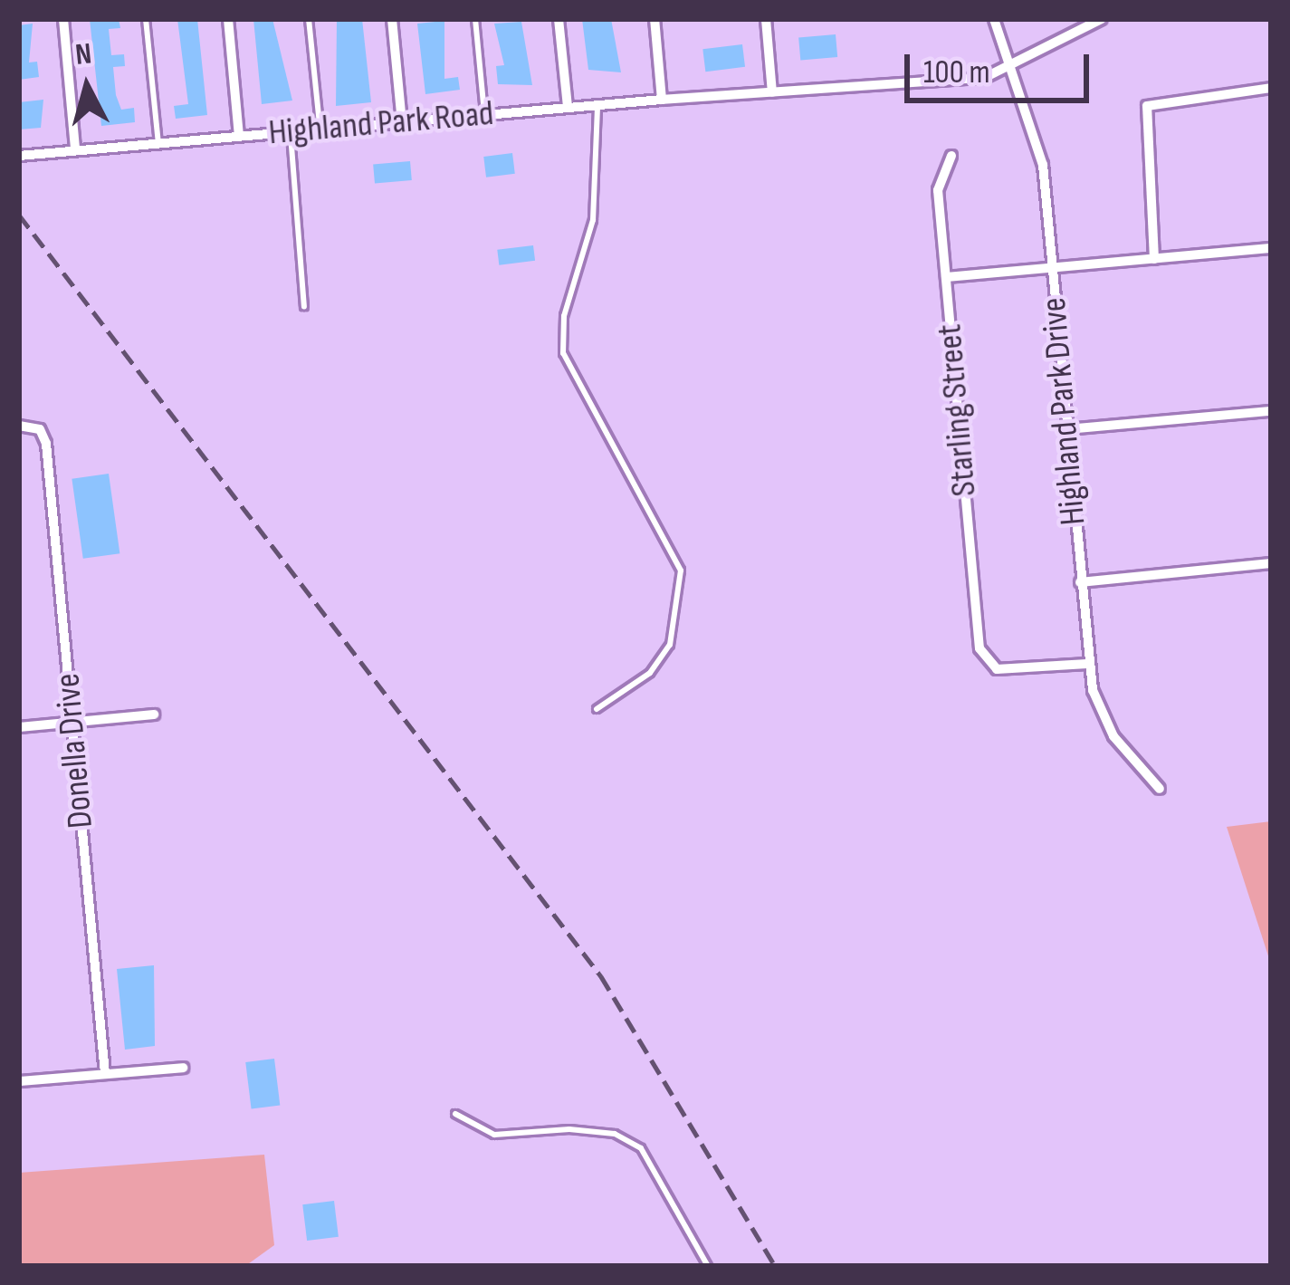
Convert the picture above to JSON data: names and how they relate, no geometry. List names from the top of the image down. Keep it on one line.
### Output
{"streets":{"street":["Highland Park Road","Starling Street","Highland Park Drive","Donella Drive"]},"crossings":[["Highland Park Road","Highland Park Drive"],["Starling Street","Highland Park Drive"]],"scale_bar":"100 m","north":"top"}
